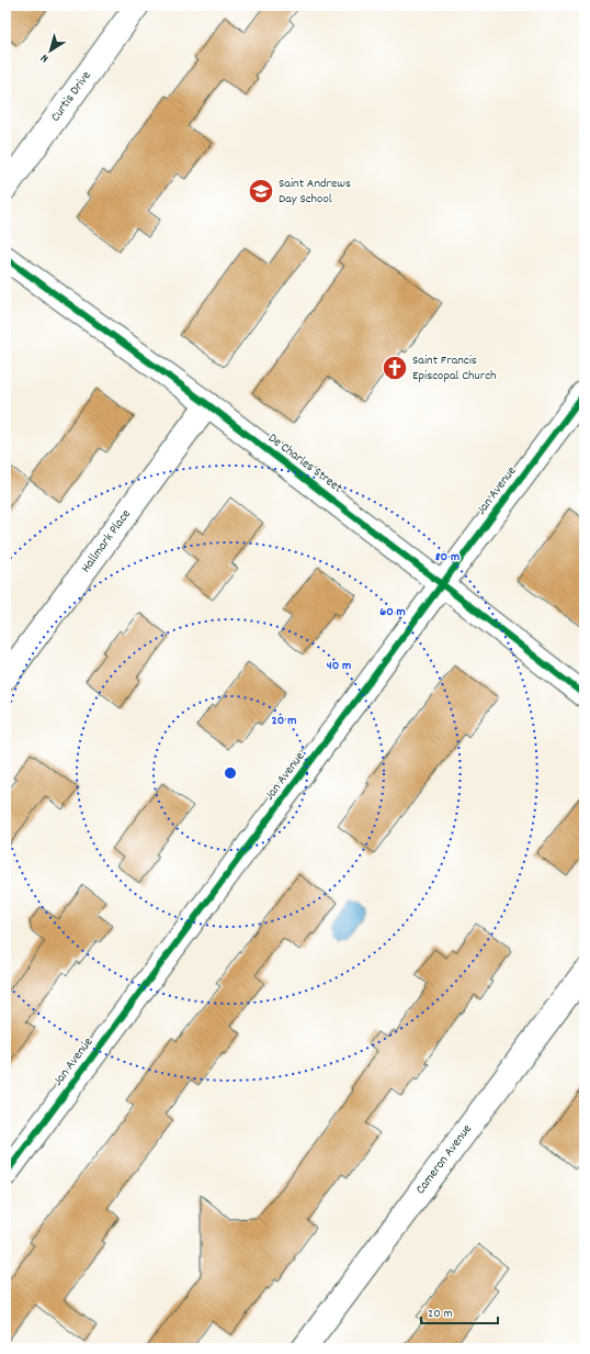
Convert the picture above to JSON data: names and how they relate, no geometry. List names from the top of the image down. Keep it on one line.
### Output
{"streets":{"street":["Curtis Drive","De Charles Street","Jan Avenue","Hallmark Place","Cameron Avenue"]},"crossings":[["De Charles Street","Jan Avenue"],["De Charles Street","Hallmark Place"]],"places":{"school or university":["Saint Andrews Day School"],"church":["Saint Francis Episcopal Church"]},"scale_bar":"20 m","north":"bottom left","rings":["80 m","60 m","40 m","20 m"]}
